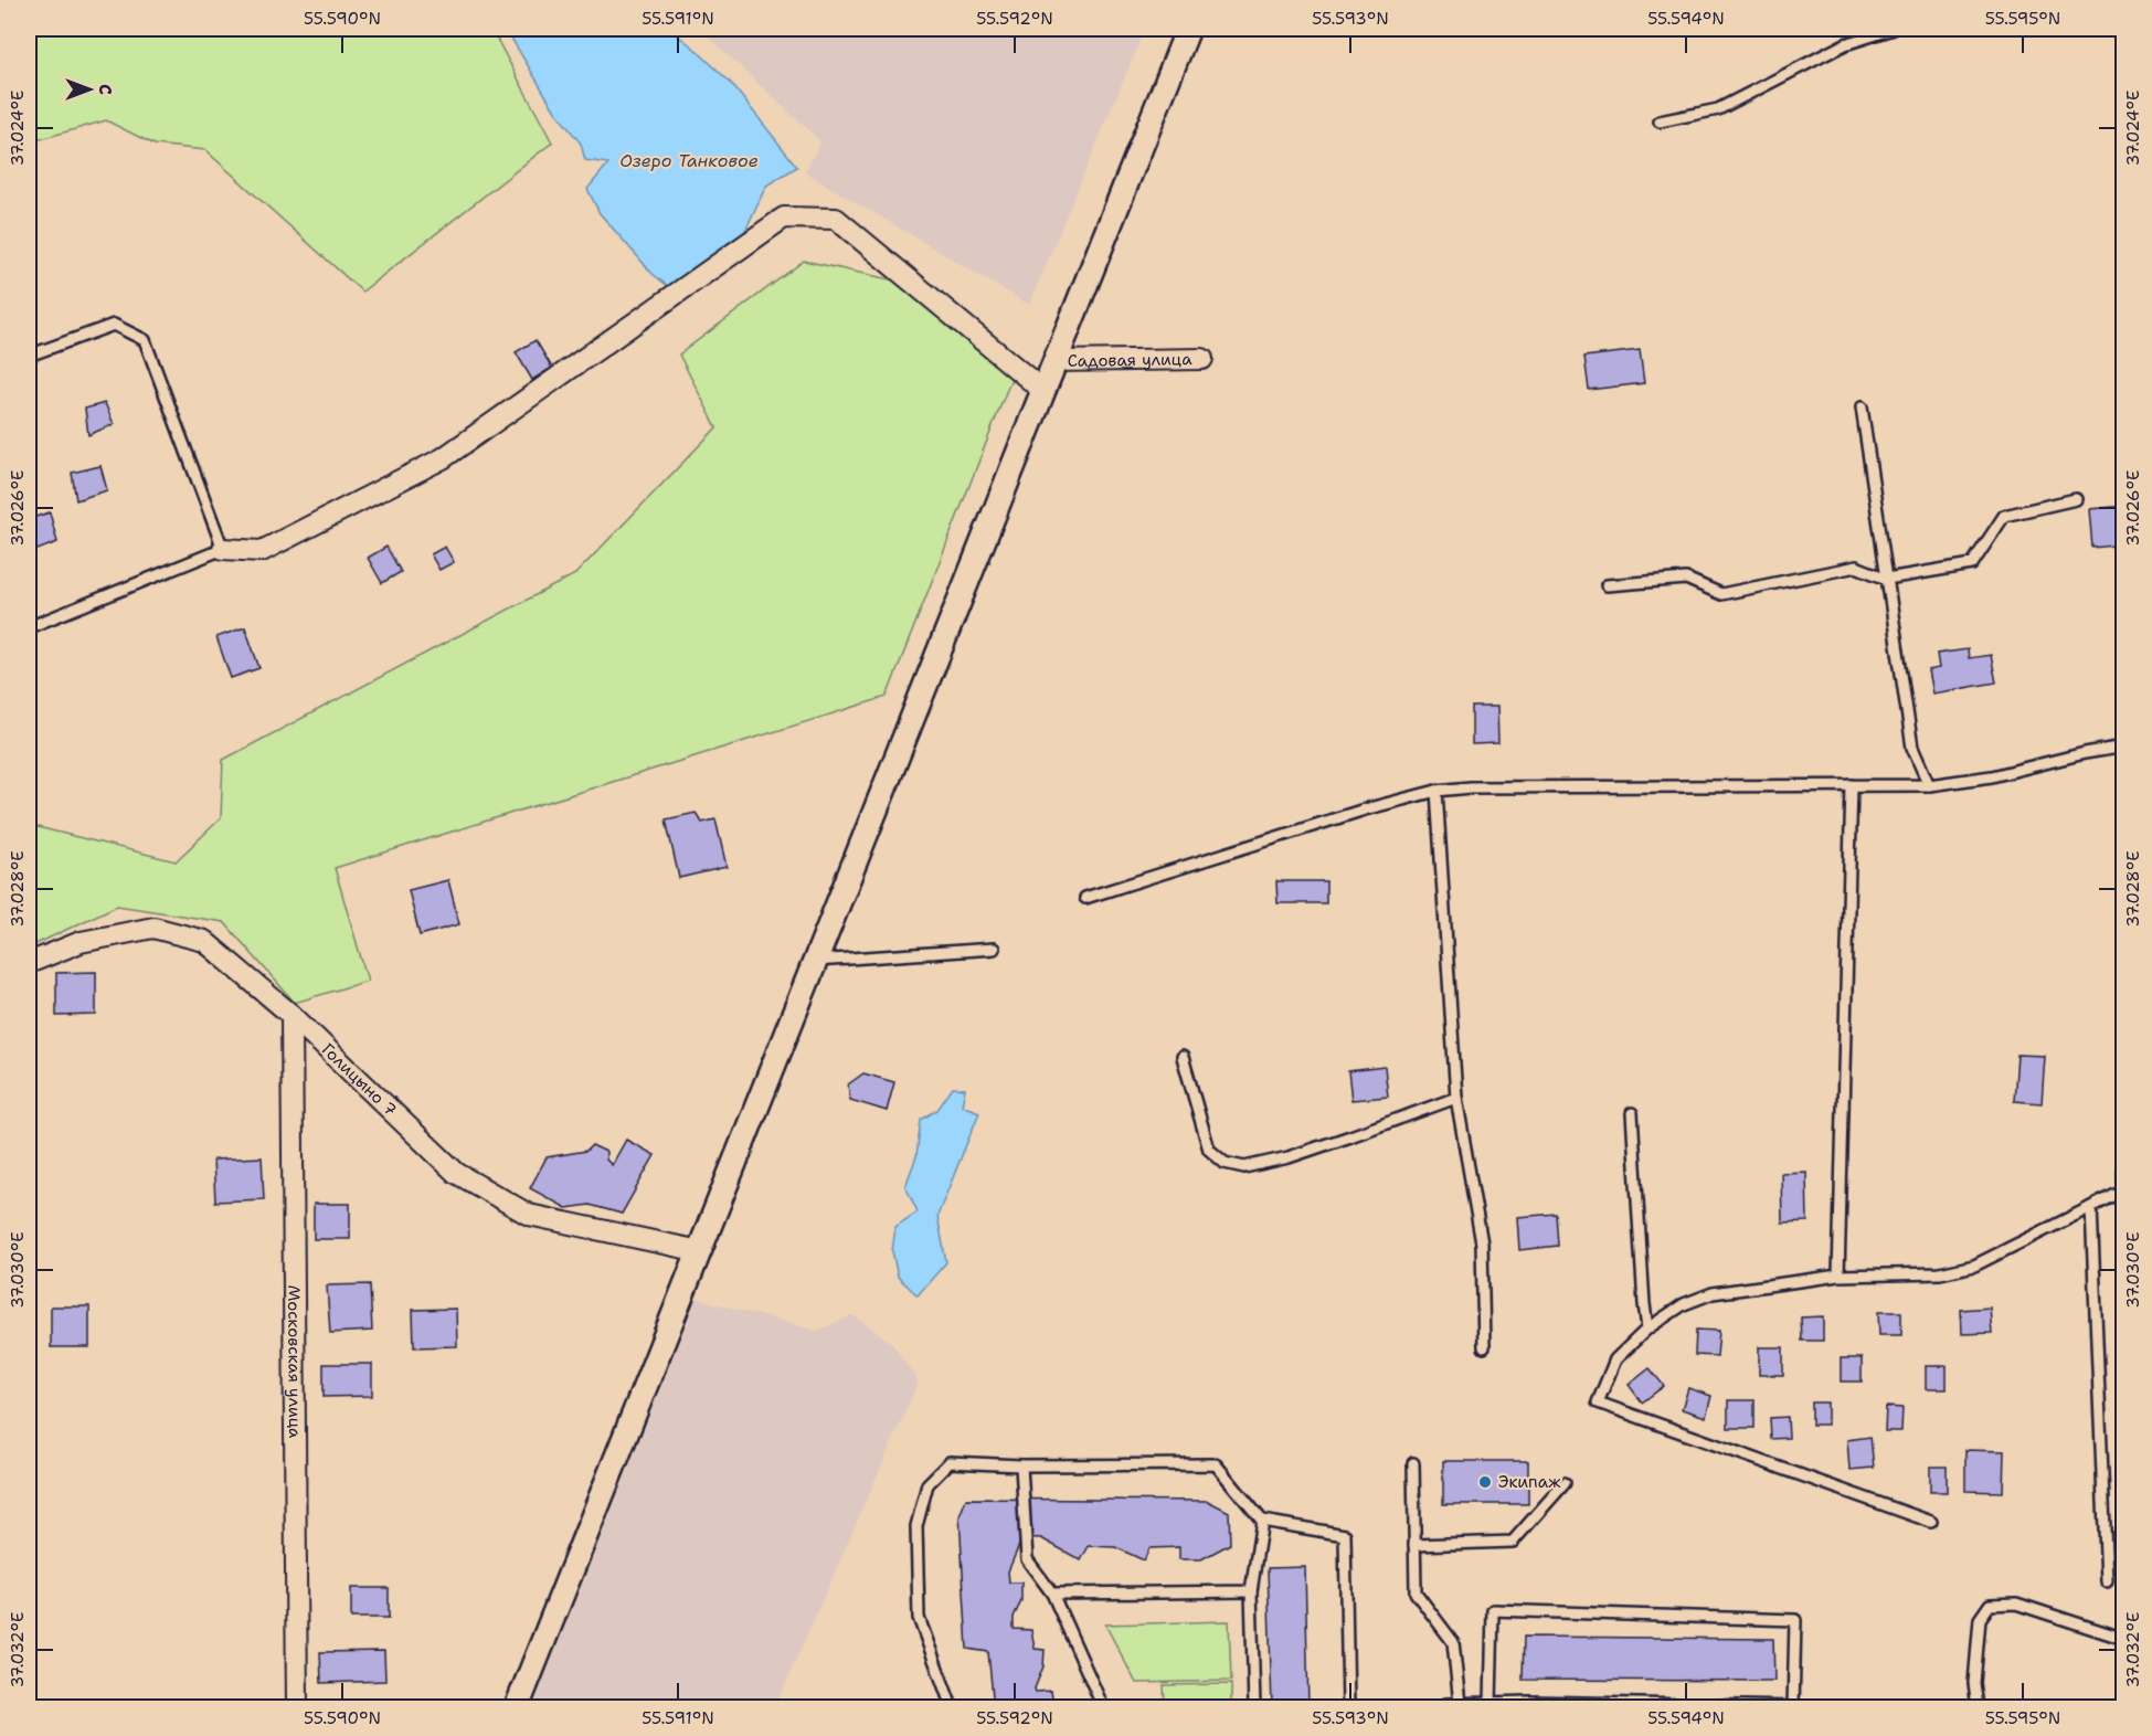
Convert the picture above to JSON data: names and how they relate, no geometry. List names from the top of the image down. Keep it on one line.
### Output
{"streets":{"street":["Садовая улица","Голицыно 7","Московская улица"]},"crossings":[["Голицыно 7","Московская улица"]],"water":["Озеро Танковое"],"places":["Экипаж"],"north":"right","coordinates":["55.590°N","55.591°N","55.592°N","55.593°N","55.594°N","55.595°N","37.024°E","37.026°E","37.028°E","37.030°E","37.032°E"]}
